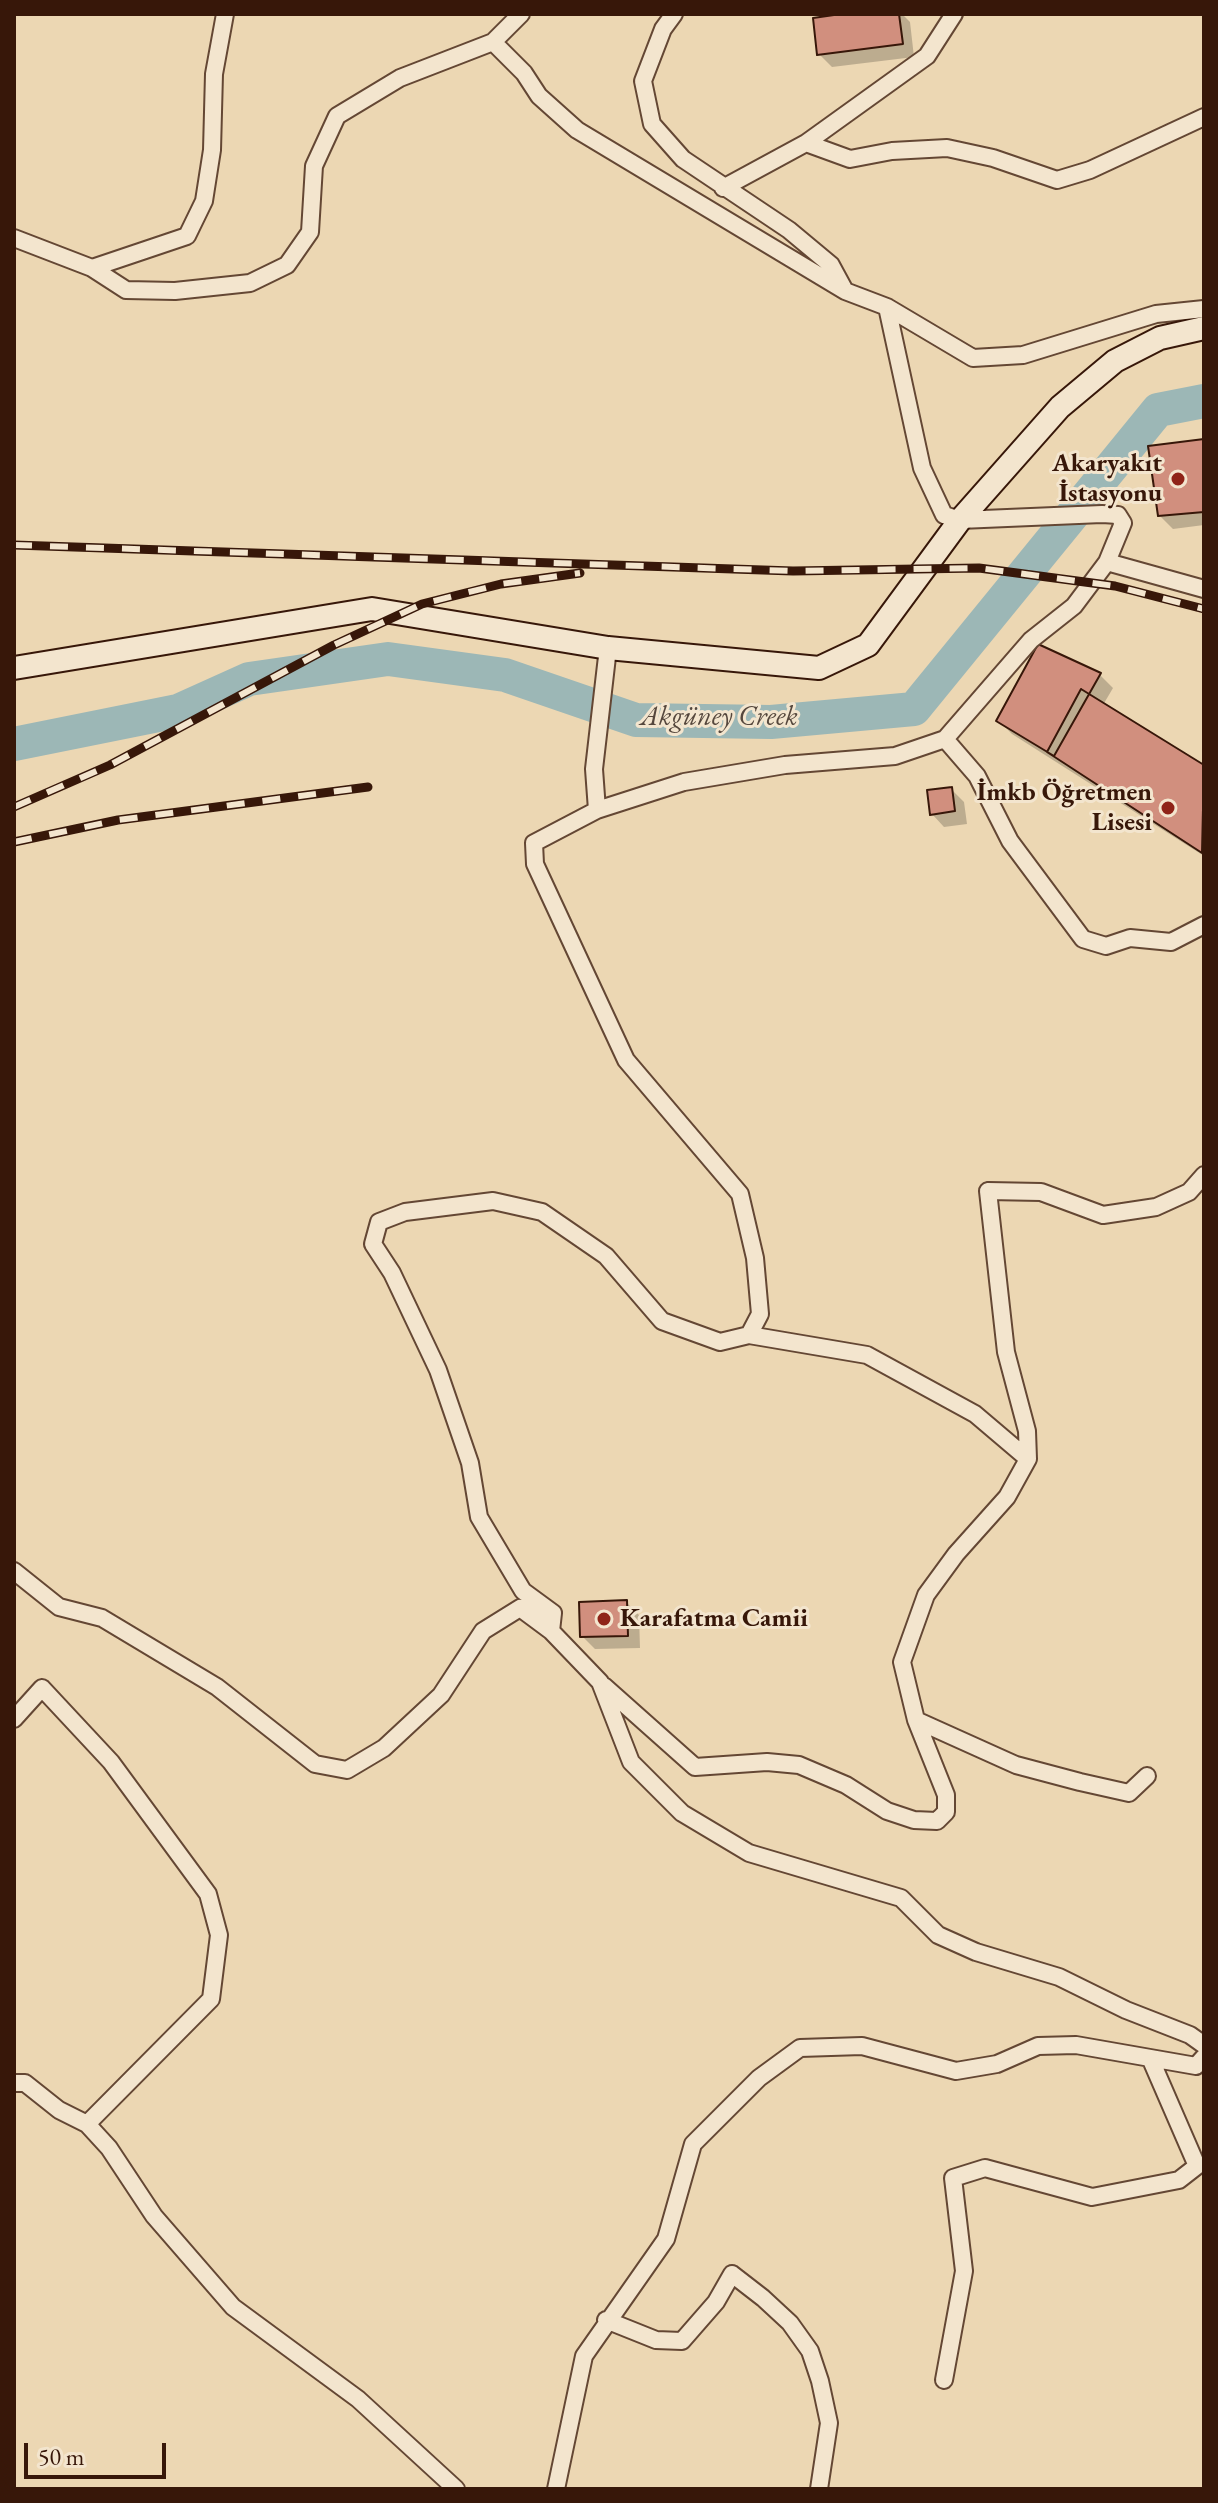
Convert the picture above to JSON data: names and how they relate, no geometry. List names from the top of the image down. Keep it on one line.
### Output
{"water":["Akgüney Creek"],"places":["Akaryakıt İstasyonu","İmkb Öğretmen Lisesi","Karafatma Camii"],"scale_bar":"50 m"}
